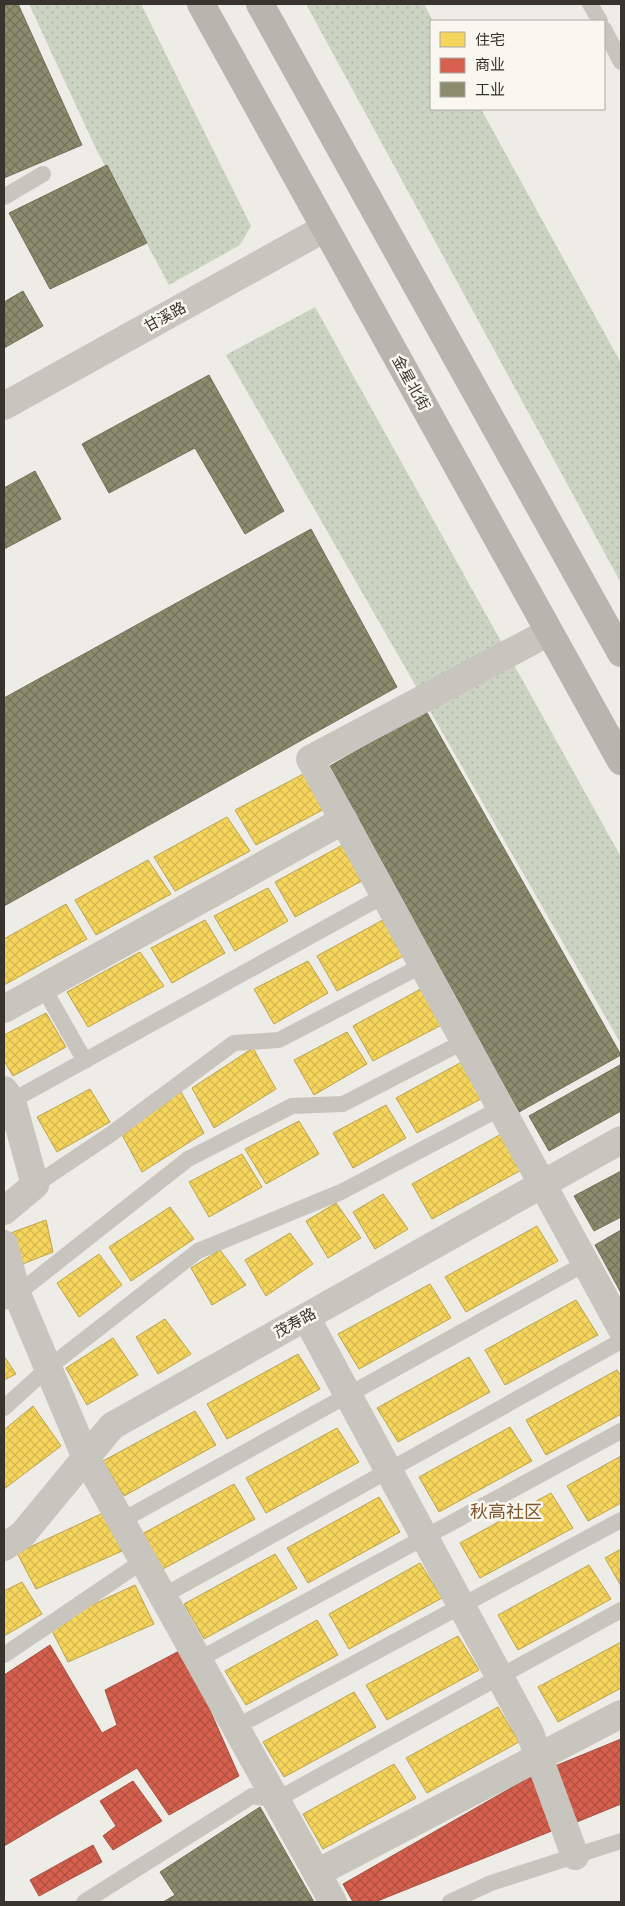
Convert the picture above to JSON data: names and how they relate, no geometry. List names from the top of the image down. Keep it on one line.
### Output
{"streets":{"main road":["金星北街"],"street":["甘溪路","茂寿路"]},"crossings":[["甘溪路","金星北街"]],"districts":["秋高社区"],"legend":["住宅","商业","工业"]}
